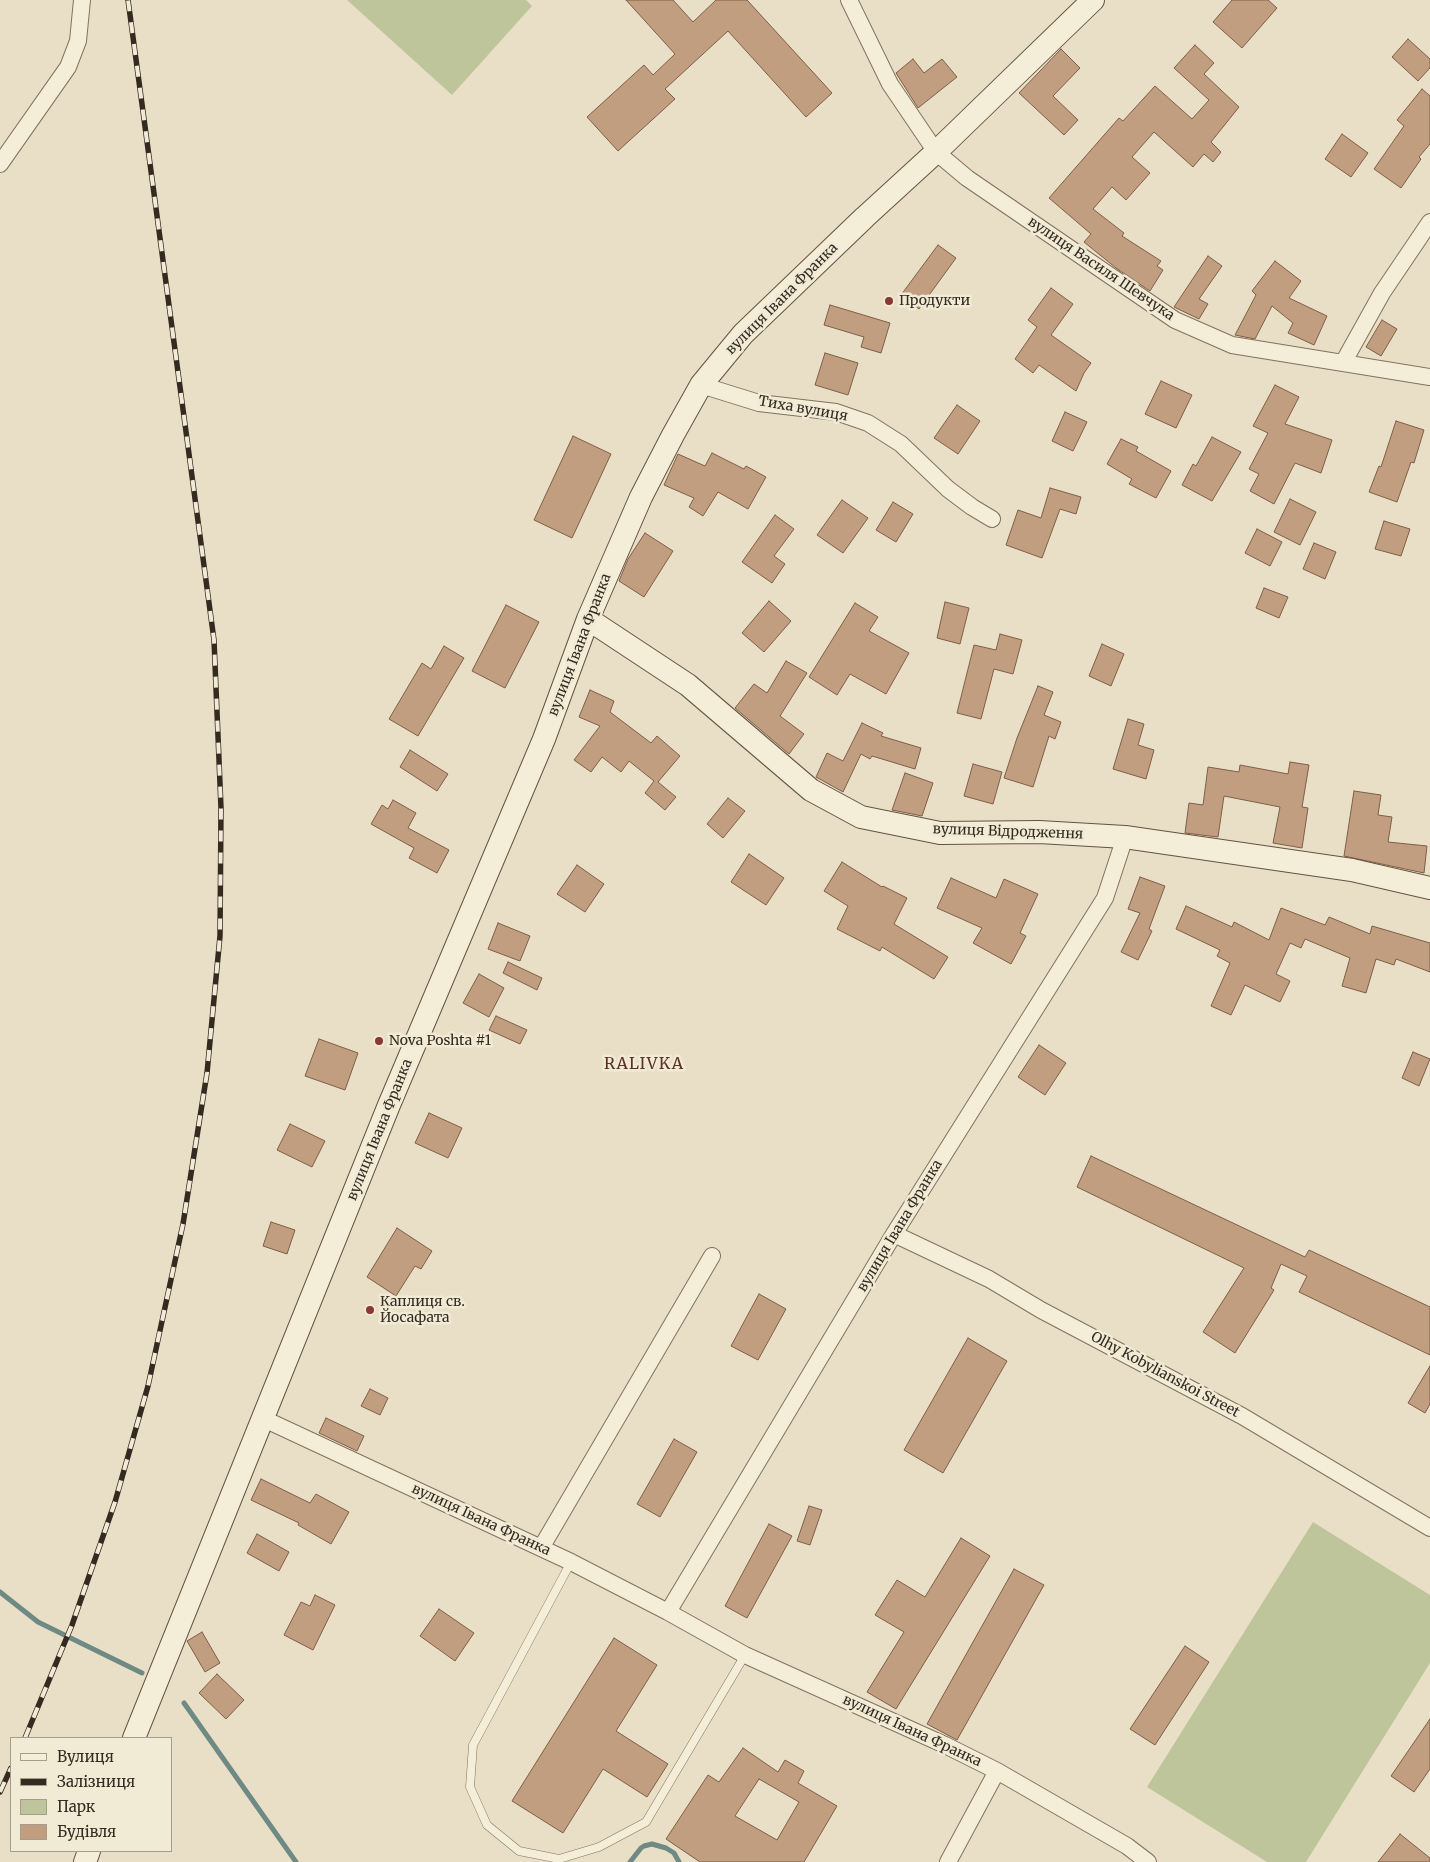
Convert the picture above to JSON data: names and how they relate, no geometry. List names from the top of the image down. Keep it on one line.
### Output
{"streets":{"main road":["вулиця Івана Франка","вулиця Відродження"],"street":["вулиця Василя Шевчука","Тиха вулиця","Olhy Kobylianskoi Street"]},"crossings":[["вулиця Василя Шевчука","вулиця Івана Франка"],["вулиця Івана Франка","Тиха вулиця"],["вулиця Івана Франка","вулиця Відродження"],["вулиця Івана Франка","Olhy Kobylianskoi Street"]],"districts":["RALIVKA"],"places":["Продукти","Nova Poshta #1","Каплиця св. Йосафата"],"legend":["Вулиця","Залізниця","Парк","Будівля"]}
